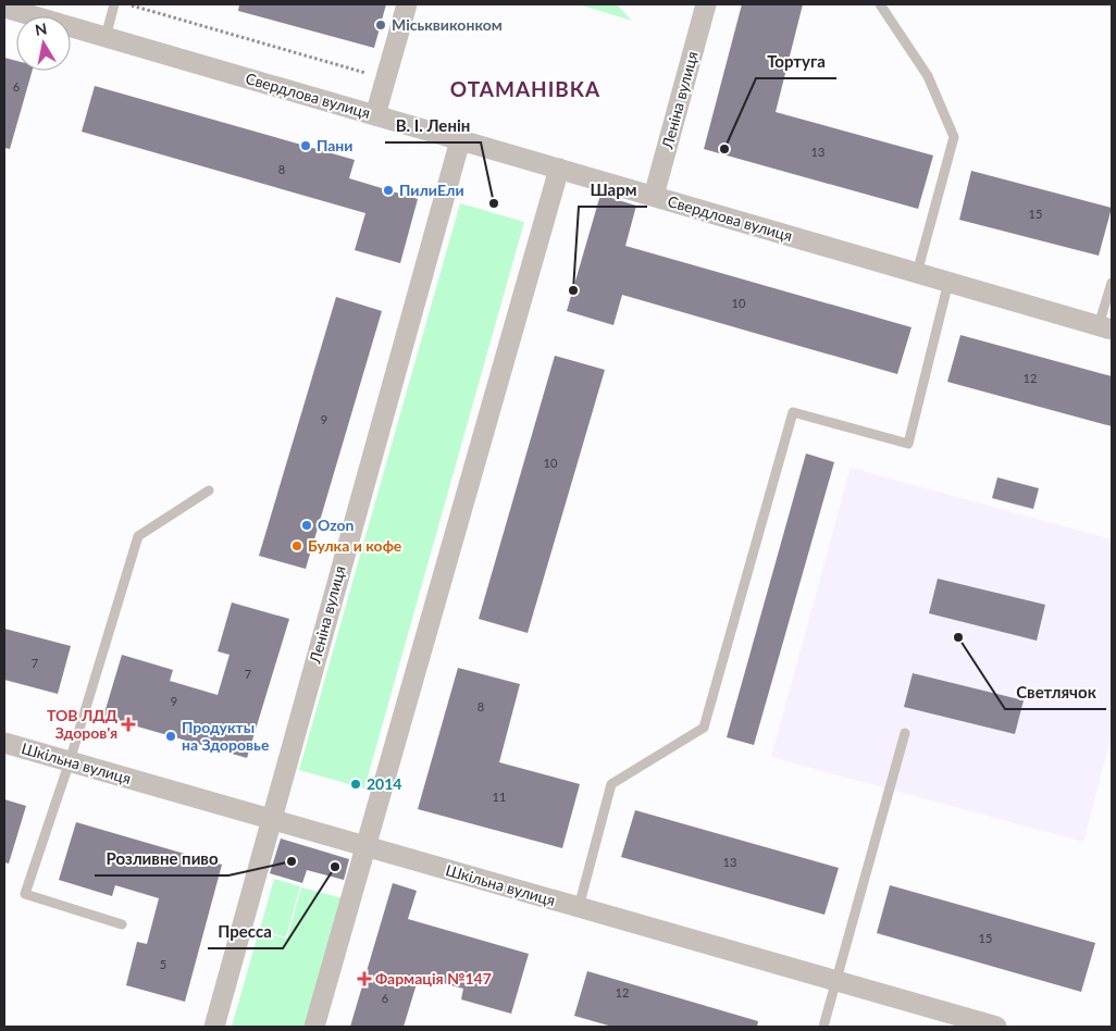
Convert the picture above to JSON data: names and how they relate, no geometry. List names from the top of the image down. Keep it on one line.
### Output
{"streets":{"street":["Свердлова вулиця","Леніна вулиця","Шкільна вулиця"]},"crossings":[["Свердлова вулиця","Леніна вулиця"],["Леніна вулиця","Шкільна вулиця"]],"districts":["ОТАМАНІВКА"],"places":{"other":["Міськвиконком","Пани","Тортуга","ПилиЕли","В. І. Ленін","Шарм","Ozon","Булка и кофе","Светлячок","Продукты на Здоровье","2014","Розливне пиво","Пресса"],"health":["ТОВ ЛДД Здоров'я","Фармація №147"]},"house_numbers":["6","13","8","15","10","12","9","10","7","7","9","8","11","13","15","5","12","6"],"north":"top"}
